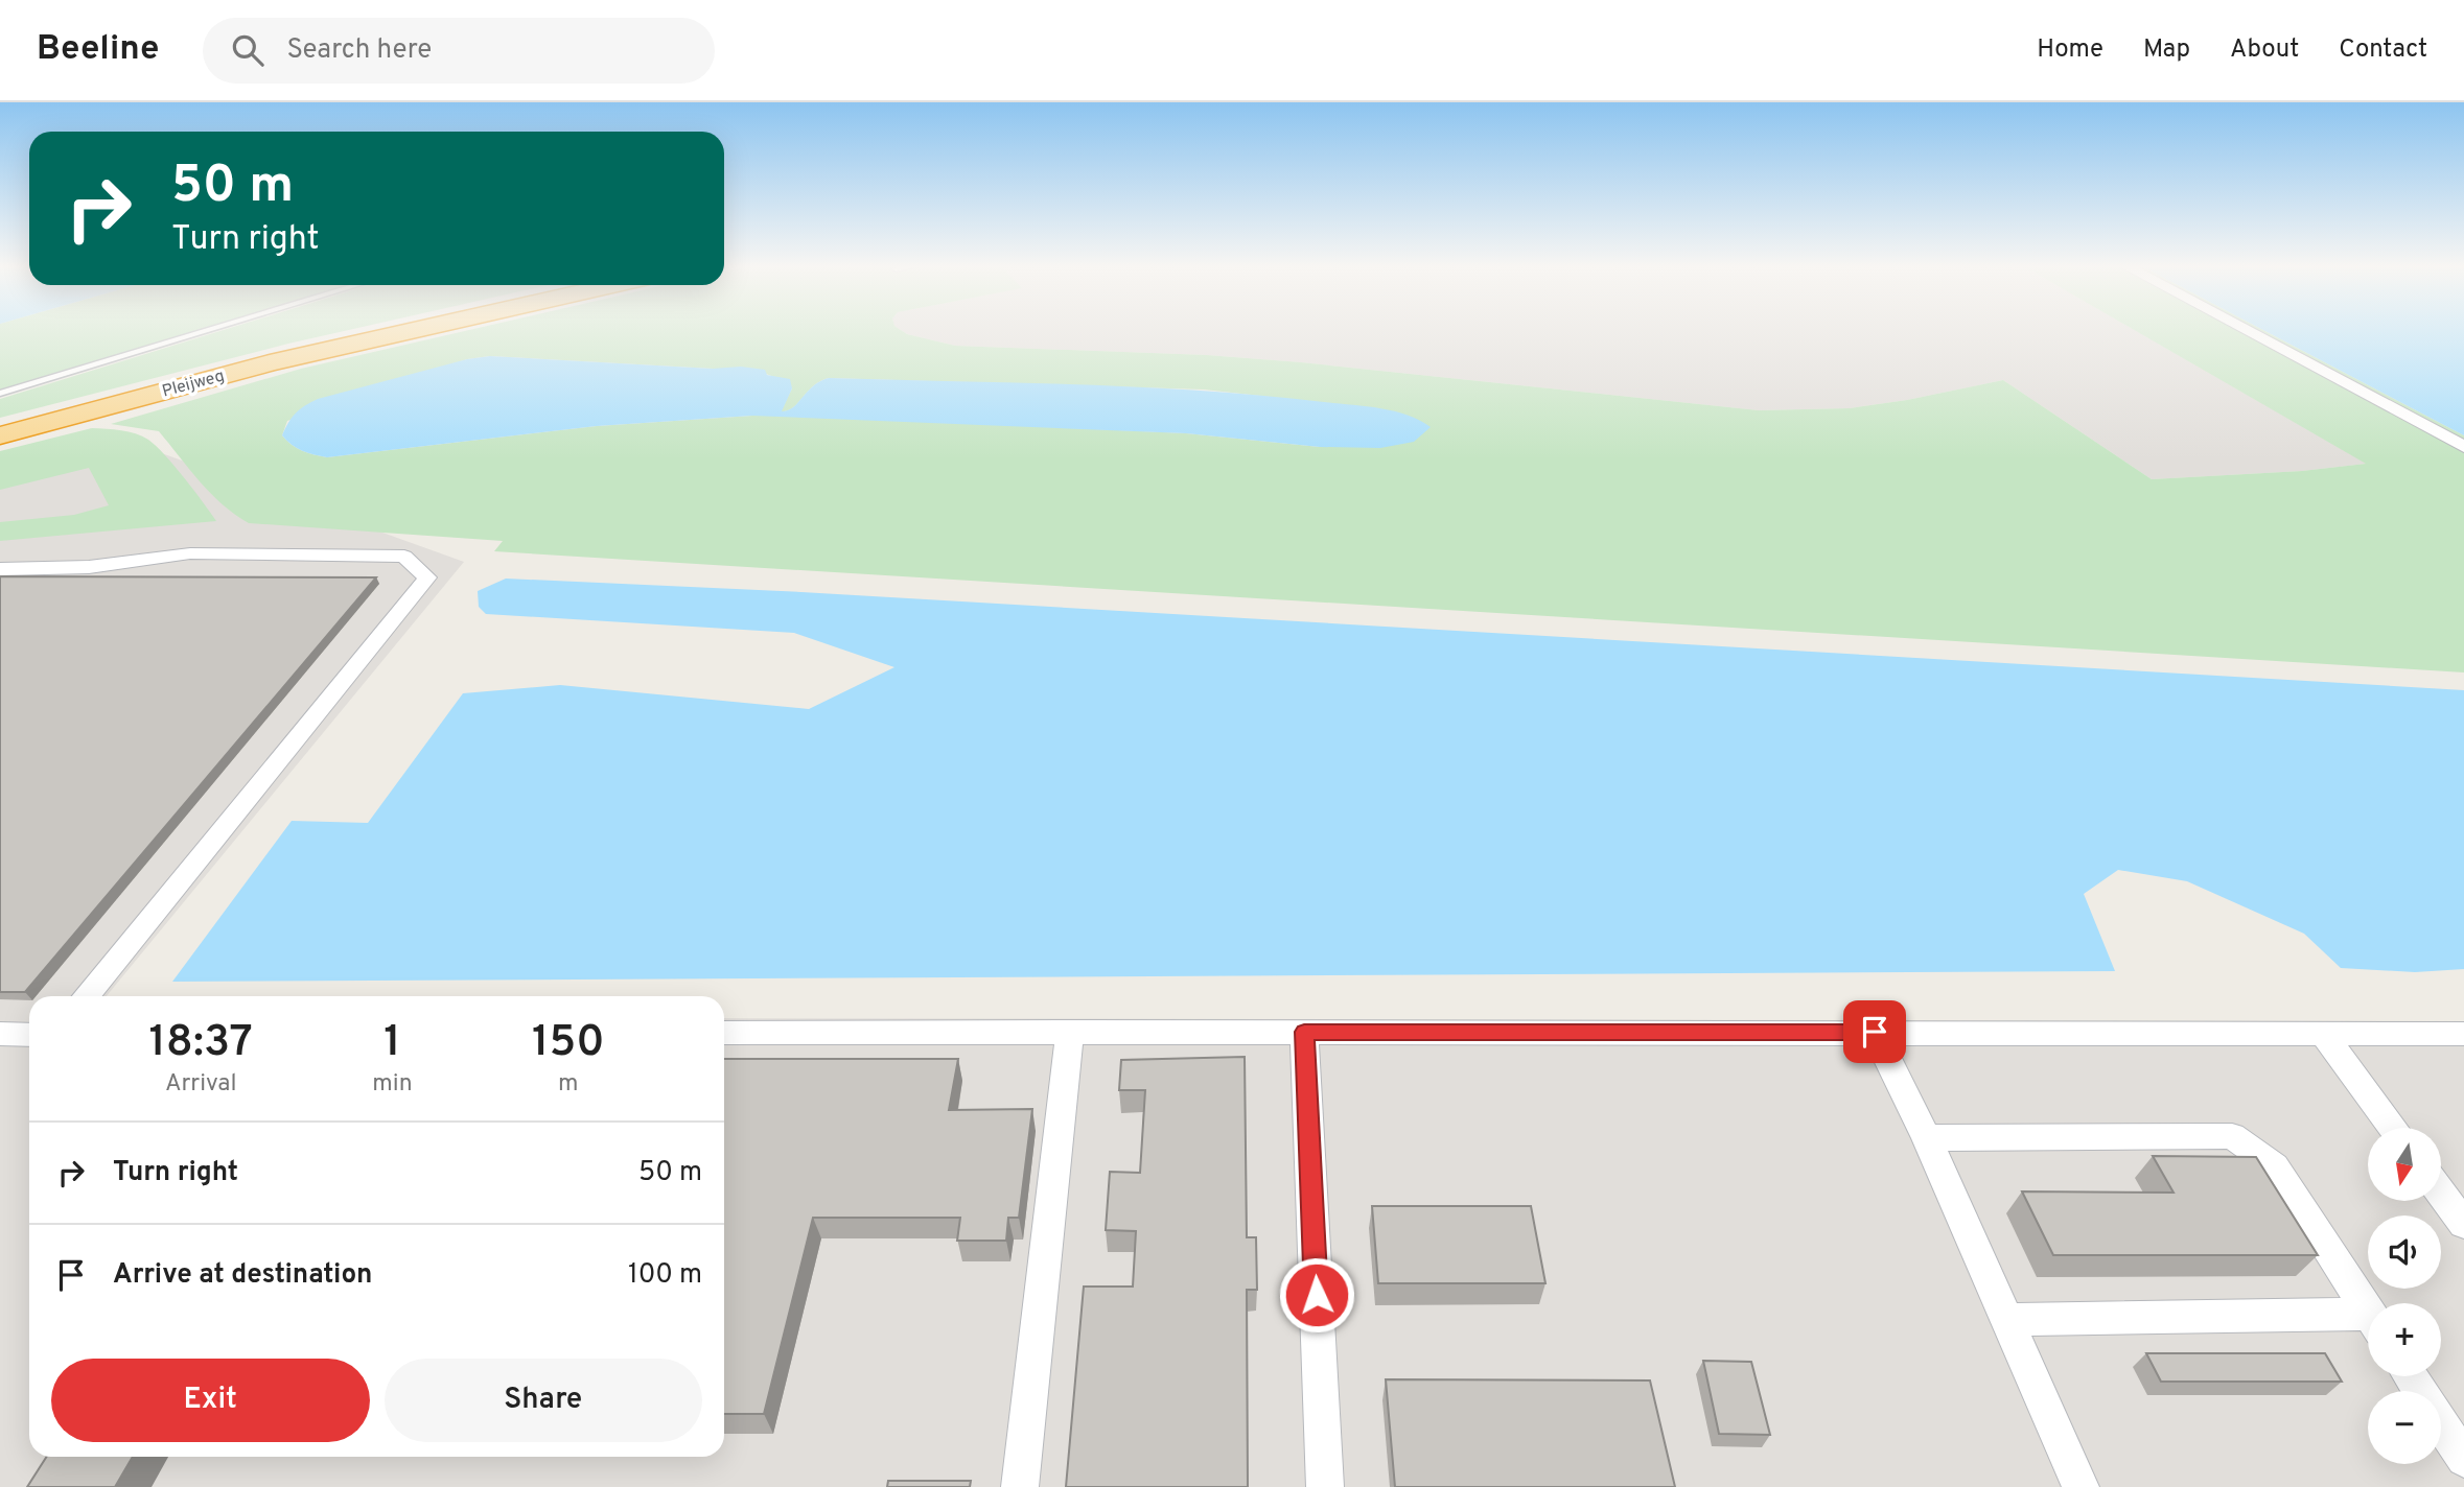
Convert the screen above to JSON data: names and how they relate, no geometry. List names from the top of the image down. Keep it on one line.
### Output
{"streets":{"highway":["Pleijweg"]},"north":"bottom","page":{"header":"Beeline","search":"Search here","nav":["Home","Map","About","Contact"],"turn":["50 m","Turn right"],"eta":["18:37","Arrival","1","min","150","m"],"list":[{"name":"Turn right","value":"50 m"},{"name":"Arrive at destination","value":"100 m"}],"map_buttons":["+","−"],"buttons":["Exit","Share"]}}
